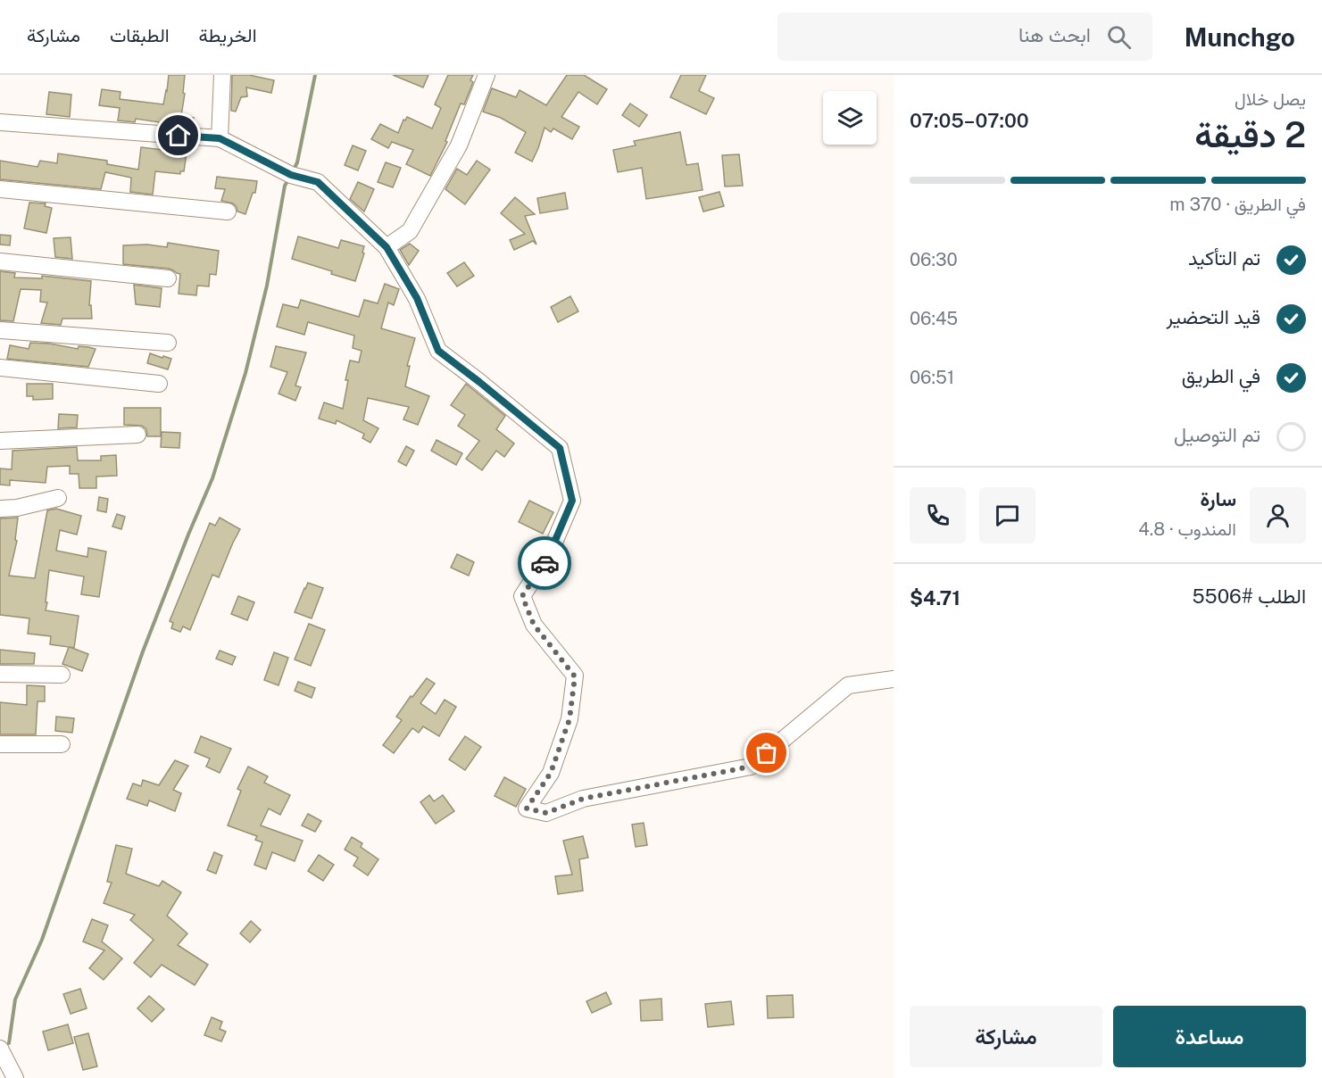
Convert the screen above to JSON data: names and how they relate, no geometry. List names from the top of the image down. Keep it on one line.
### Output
{"page":{"header":"Munchgo","search":"ابحث هنا","nav":["الخريطة","الطبقات","مشاركة"],"heading":["2 دقيقة","يصل خلال","07:00–07:05"],"panel":["سارة","المندوب · 4.8","الطلب #5506","$4.71"],"bar":"في الطريق · 370 m","list":[["تم التأكيد","06:30"],["قيد التحضير","06:45"],["في الطريق","06:51"],"تم التوصيل"],"buttons":["مساعدة","مشاركة"]}}
